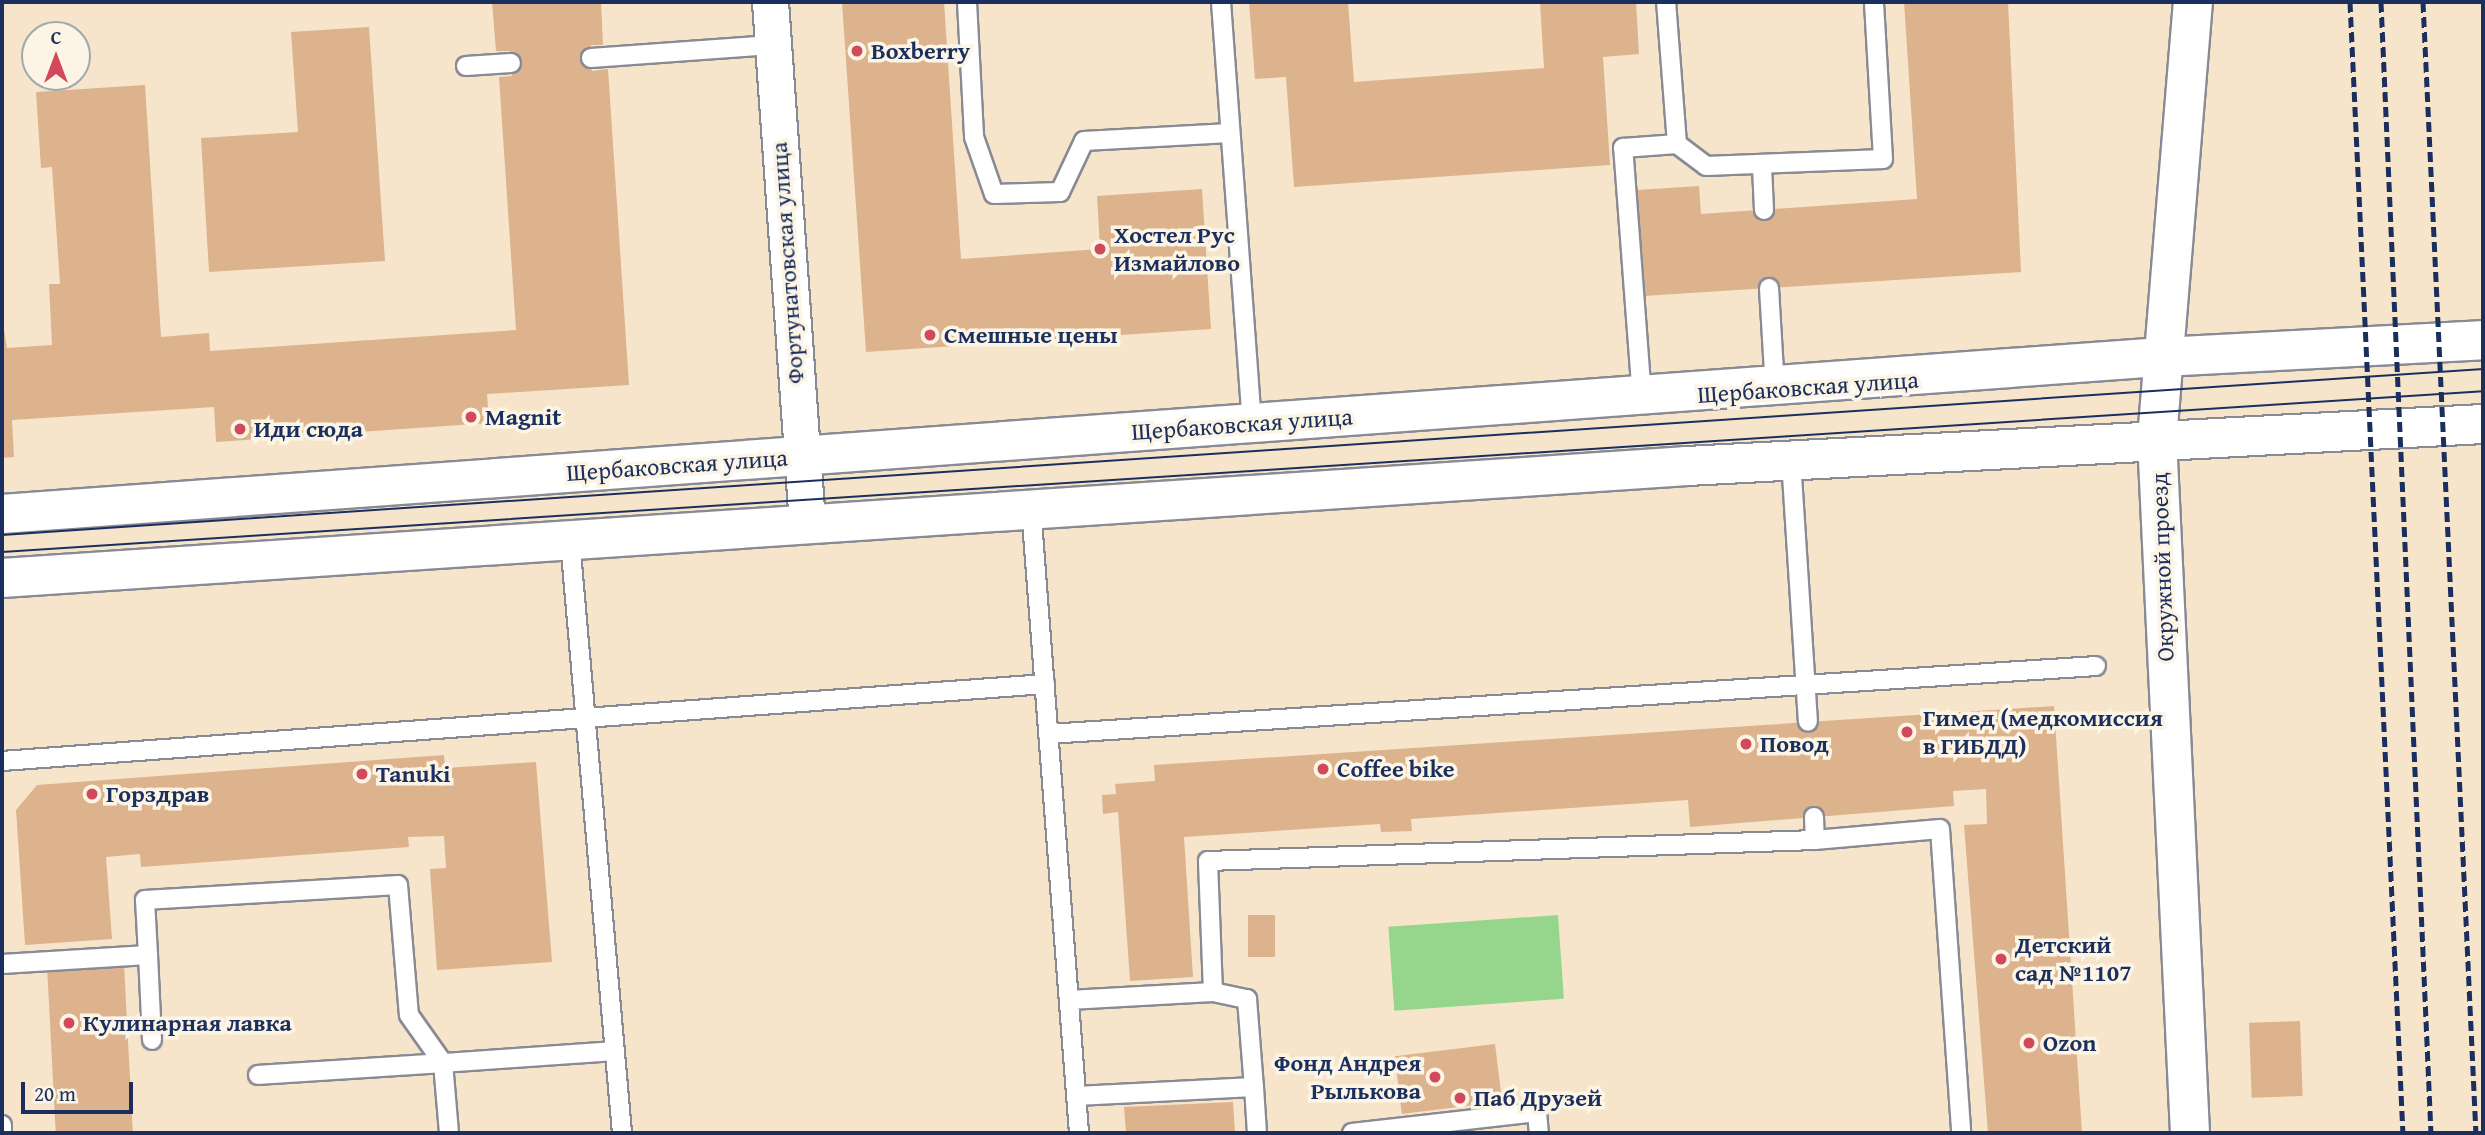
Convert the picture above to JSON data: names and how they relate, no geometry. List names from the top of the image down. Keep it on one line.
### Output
{"streets":{"main road":["Щербаковская улица","Окружной проезд"],"street":["Фортунатовская улица"]},"crossings":[["Фортунатовская улица","Щербаковская улица"],["Щербаковская улица","Окружной проезд"]],"places":["Boxberry","Хостел Рус Измайлово","Смешные цены","Magnit","Иди сюда","Гимед (медкомиссия в ГИБДД)","Повод","Coffee bike","Tanuki","Горздрав","Детский сад №1107","Кулинарная лавка","Ozon","Фонд Андрея Рылькова","Паб Друзей"],"scale_bar":"20 m","north":"top"}
